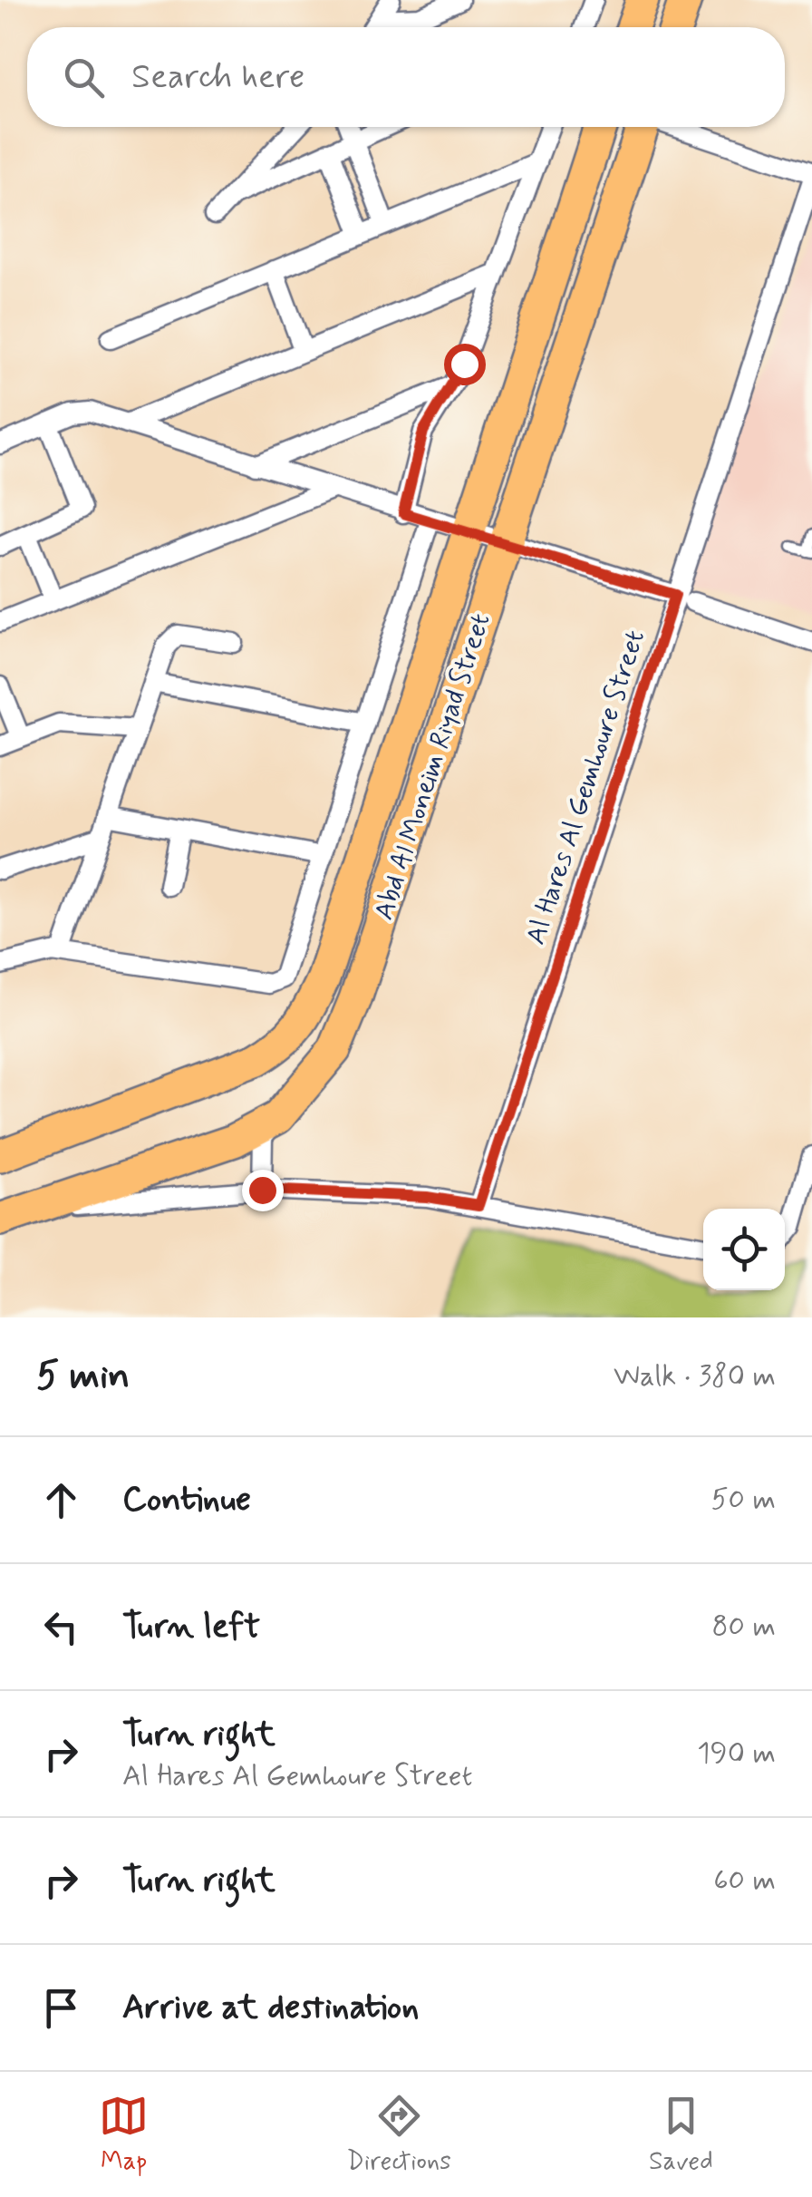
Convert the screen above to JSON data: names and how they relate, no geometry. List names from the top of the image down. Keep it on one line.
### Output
{"streets":{"highway":["Abd Al Moneim Riyad Street"],"street":["Al Hares Al Gemhoure Street"]},"page":{"search":"Search here","heading":["5 min","Walk · 380 m"],"list":[["Continue","50 m"],["Turn left","80 m"],["Turn right","Al Hares Al Gemhoure Street","190 m"],["Turn right","60 m"],"Arrive at destination"],"nav":["Map","Directions","Saved"]}}
